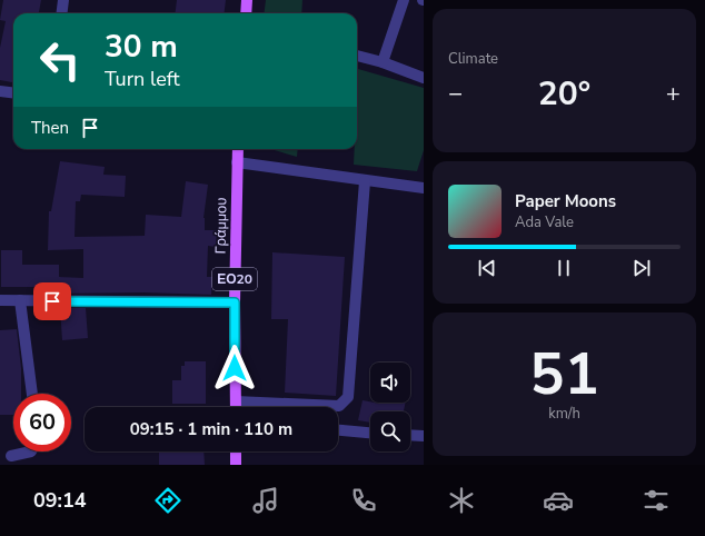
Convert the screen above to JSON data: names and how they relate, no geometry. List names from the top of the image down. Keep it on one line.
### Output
{"streets":{"main road":["Γράμμου","ΕΟ20"]},"page":{"tile":["Climate",["51","km/h"]],"turn":["30 m","Turn left"],"heat":["−","20°","+"],"then":"Then","song":["Paper Moons","Ada Vale"],"limit":"60","trip":"09:15 · 1 min · 110 m","tabs":"09:14"}}
